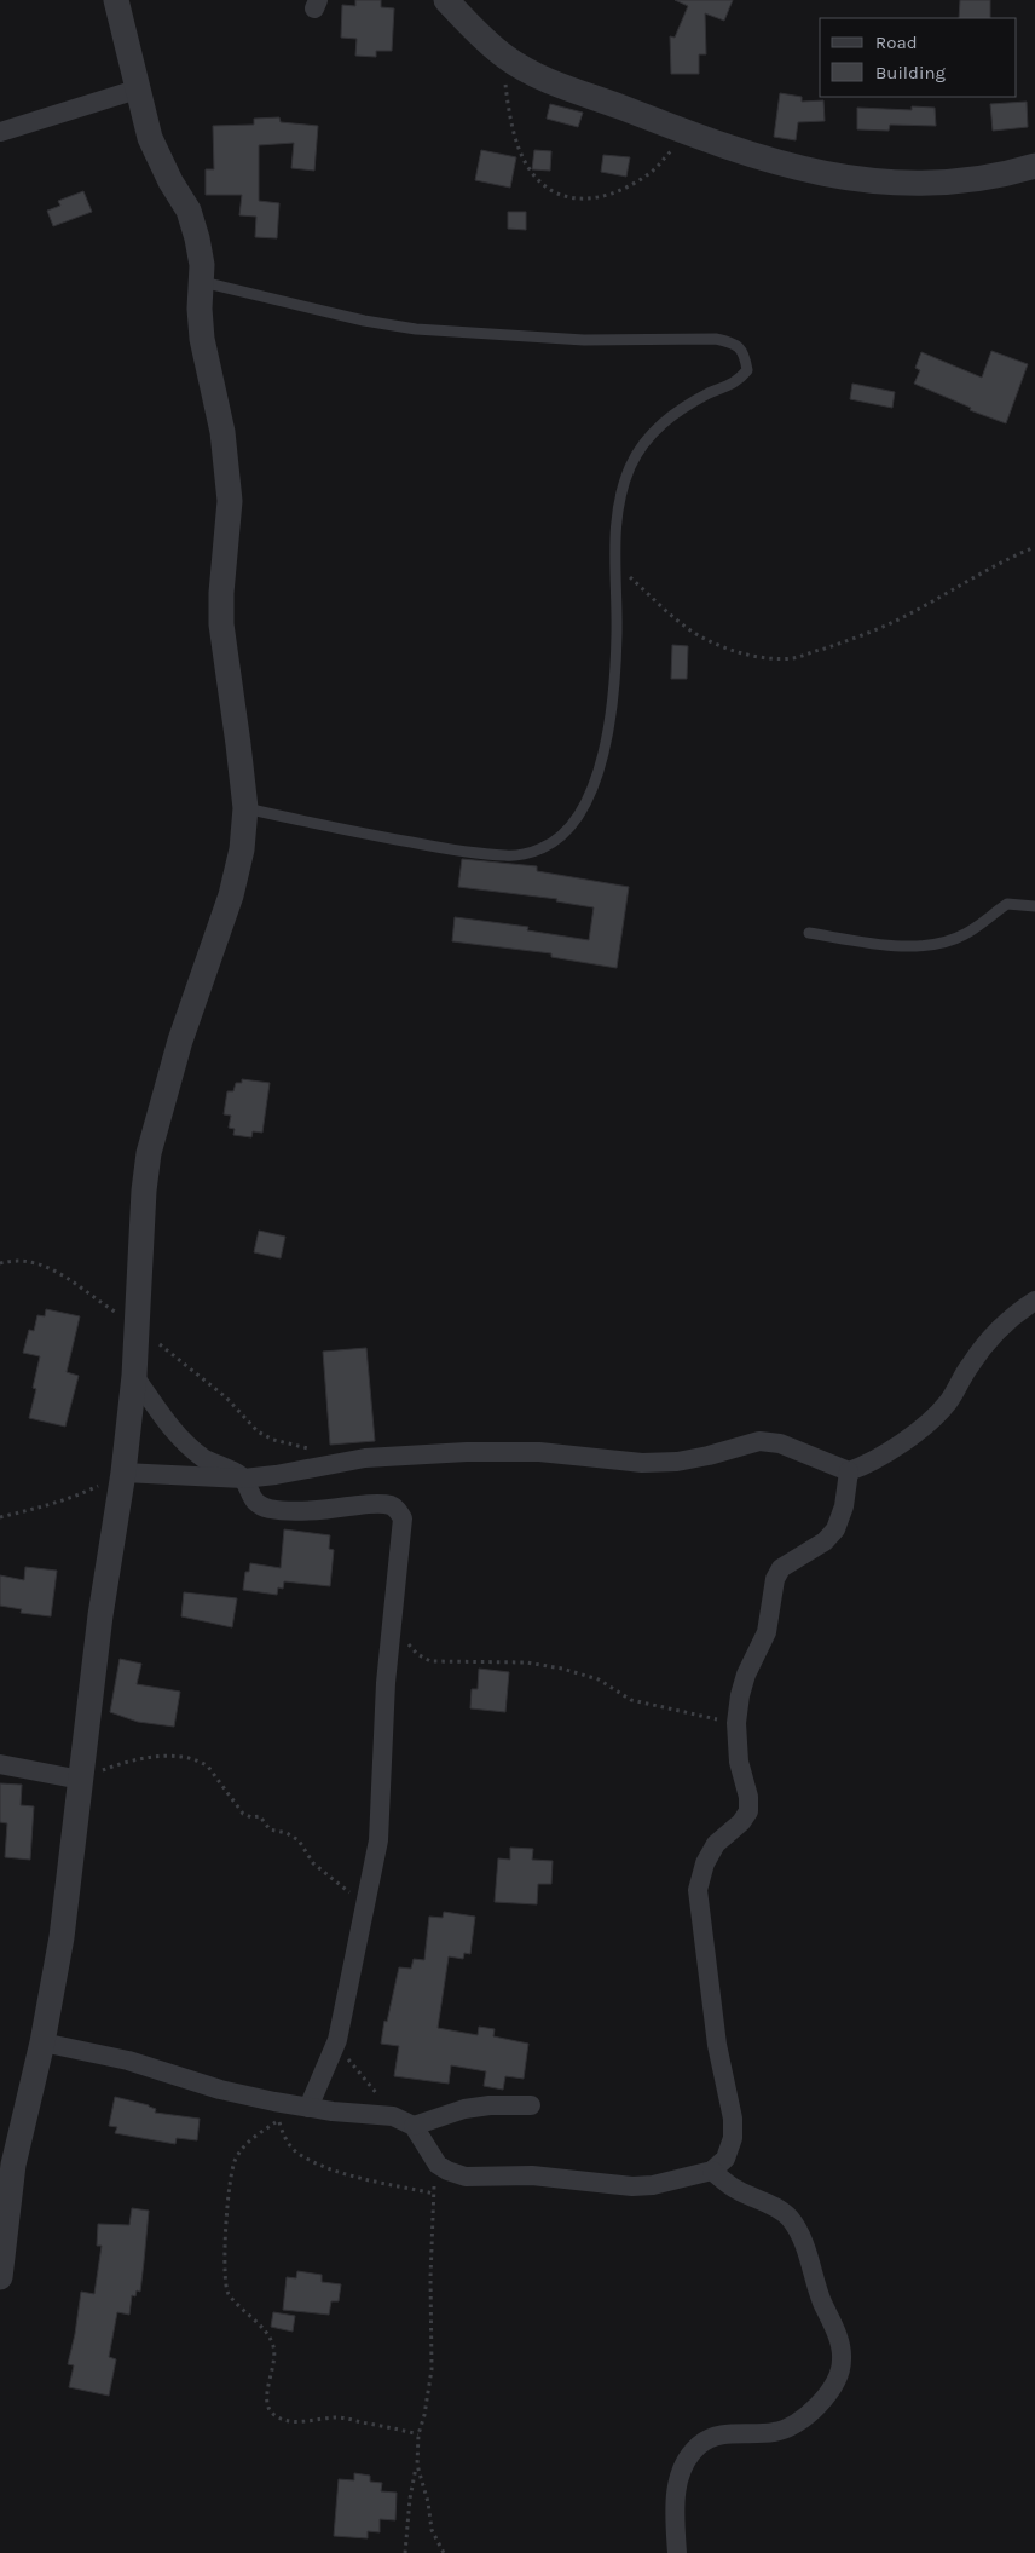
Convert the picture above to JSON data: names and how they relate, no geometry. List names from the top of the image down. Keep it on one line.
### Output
{"legend":["Road","Building"]}
